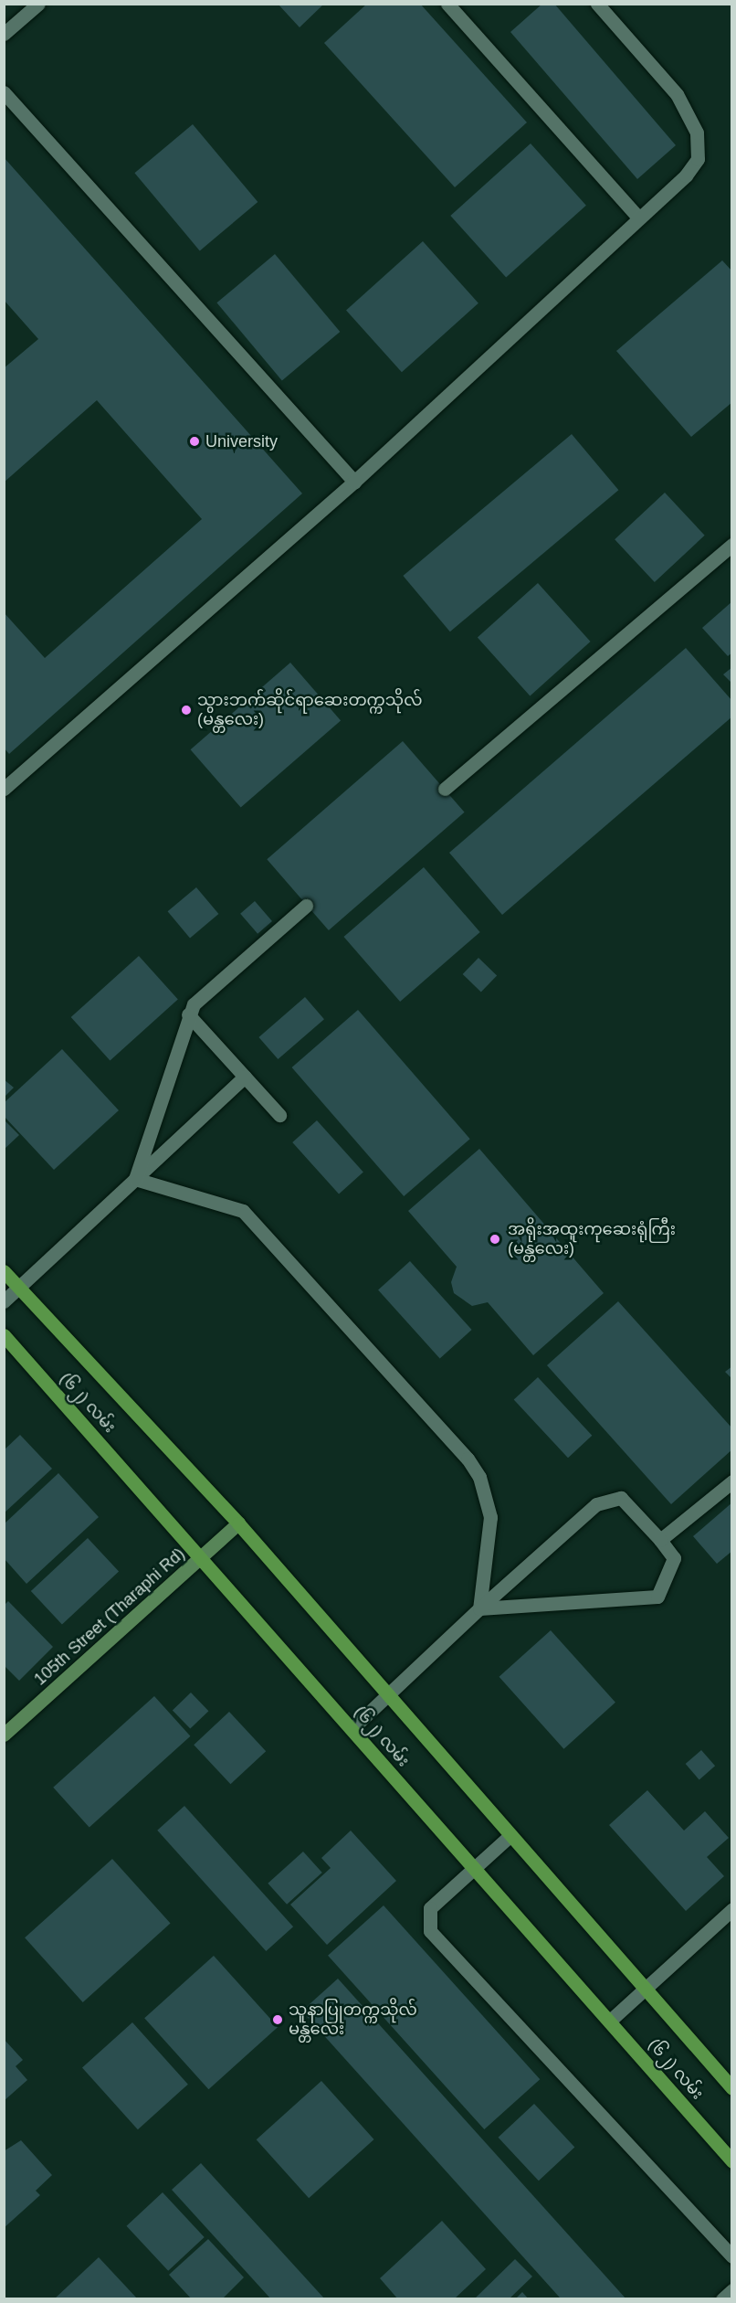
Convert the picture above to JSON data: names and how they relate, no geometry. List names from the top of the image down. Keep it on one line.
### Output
{"streets":{"main road":["(၆၂) လမ်း"],"street":["105th Street (Tharaphi Rd)"]},"crossings":[["(၆၂) လမ်း","105th Street (Tharaphi Rd)"]],"places":["University","သွားဘက်ဆိုင်ရာဆေးတက္ကသိုလ် (မန္တလေး)","အရိုးအထူးကုဆေးရုံကြီး (မန္တလေး)","သူနာပြုတက္ကသိုလ် မန္တလေး"]}
